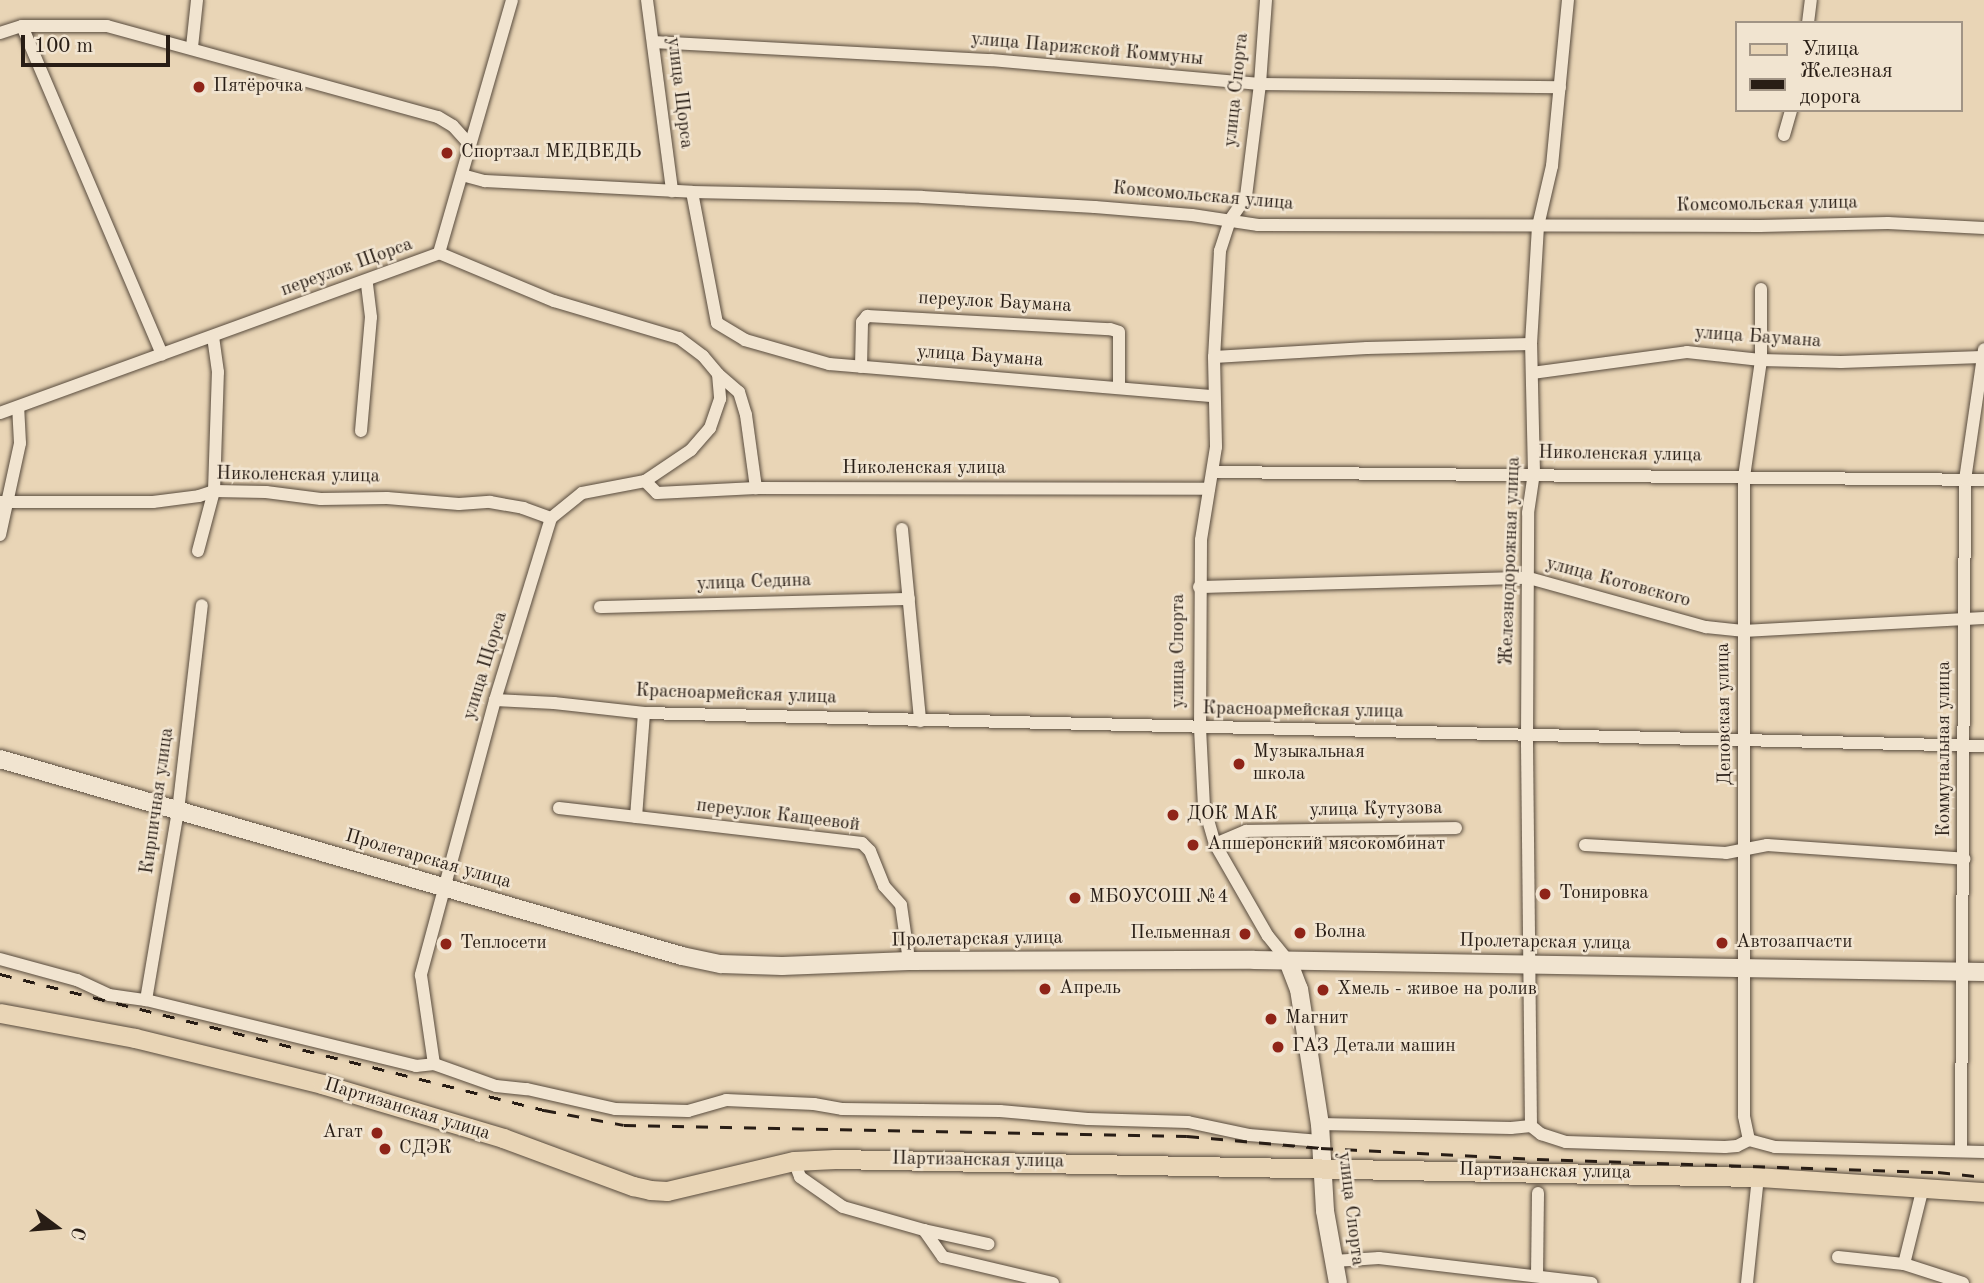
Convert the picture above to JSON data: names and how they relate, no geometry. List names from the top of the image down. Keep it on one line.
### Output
{"streets":{"main road":["Партизанская улица"],"street":["улица Парижской Коммуны","улица Спорта","улица Щорса","Комсомольская улица","переулок Щорса","переулок Баумана","улица Баумана","Николенская улица","Железнодорожная улица","улица Седина","улица Котовского","Красноармейская улица","Деповская улица","Коммунальная улица","Кирпичная улица","улица Кутузова","переулок Кащеевой","Пролетарская улица"]},"crossings":[["улица Парижской Коммуны","улица Спорта"],["улица Парижской Коммуны","улица Щорса"],["улица Парижской Коммуны","Железнодорожная улица"],["улица Спорта","Комсомольская улица"],["улица Спорта","улица Баумана"],["улица Спорта","Николенская улица"],["улица Спорта","улица Котовского"],["улица Спорта","Красноармейская улица"],["улица Спорта","улица Кутузова"],["улица Спорта","Пролетарская улица"],["улица Спорта","Партизанская улица"],["улица Щорса","Комсомольская улица"],["улица Щорса","Николенская улица"],["улица Щорса","Красноармейская улица"],["улица Щорса","Пролетарская улица"],["улица Щорса","Партизанская улица"],["Комсомольская улица","улица Баумана"],["Комсомольская улица","Железнодорожная улица"],["переулок Баумана","улица Баумана"],["улица Баумана","Железнодорожная улица"],["улица Баумана","Деповская улица"],["улица Баумана","Коммунальная улица"],["Николенская улица","Железнодорожная улица"],["Николенская улица","Деповская улица"],["Николенская улица","Коммунальная улица"],["Железнодорожная улица","улица Котовского"],["Железнодорожная улица","Красноармейская улица"],["Железнодорожная улица","Пролетарская улица"],["Железнодорожная улица","Партизанская улица"],["улица Котовского","Деповская улица"],["улица Котовского","Коммунальная улица"],["Красноармейская улица","Деповская улица"],["Красноармейская улица","Коммунальная улица"],["Деповская улица","Пролетарская улица"],["Деповская улица","Партизанская улица"],["Коммунальная улица","Пролетарская улица"],["Коммунальная улица","Партизанская улица"],["Кирпичная улица","Пролетарская улица"],["Кирпичная улица","Партизанская улица"],["переулок Кащеевой","Пролетарская улица"]],"places":["Пятёрочка","Спортзал МЕДВЕДЬ","Музыкальная школа","ДОК МАК","Апшеронский мясокомбинат","Тонировка","МБОУСОШ №4","Волна","Пельменная","Автозапчасти","Теплосети","Апрель","Хмель - живое на ролив","Магнит","ГАЗ Детали машин","Агат","СДЭК"],"legend":["Улица","Железная дорога"],"scale_bar":"100 m","north":"right"}
